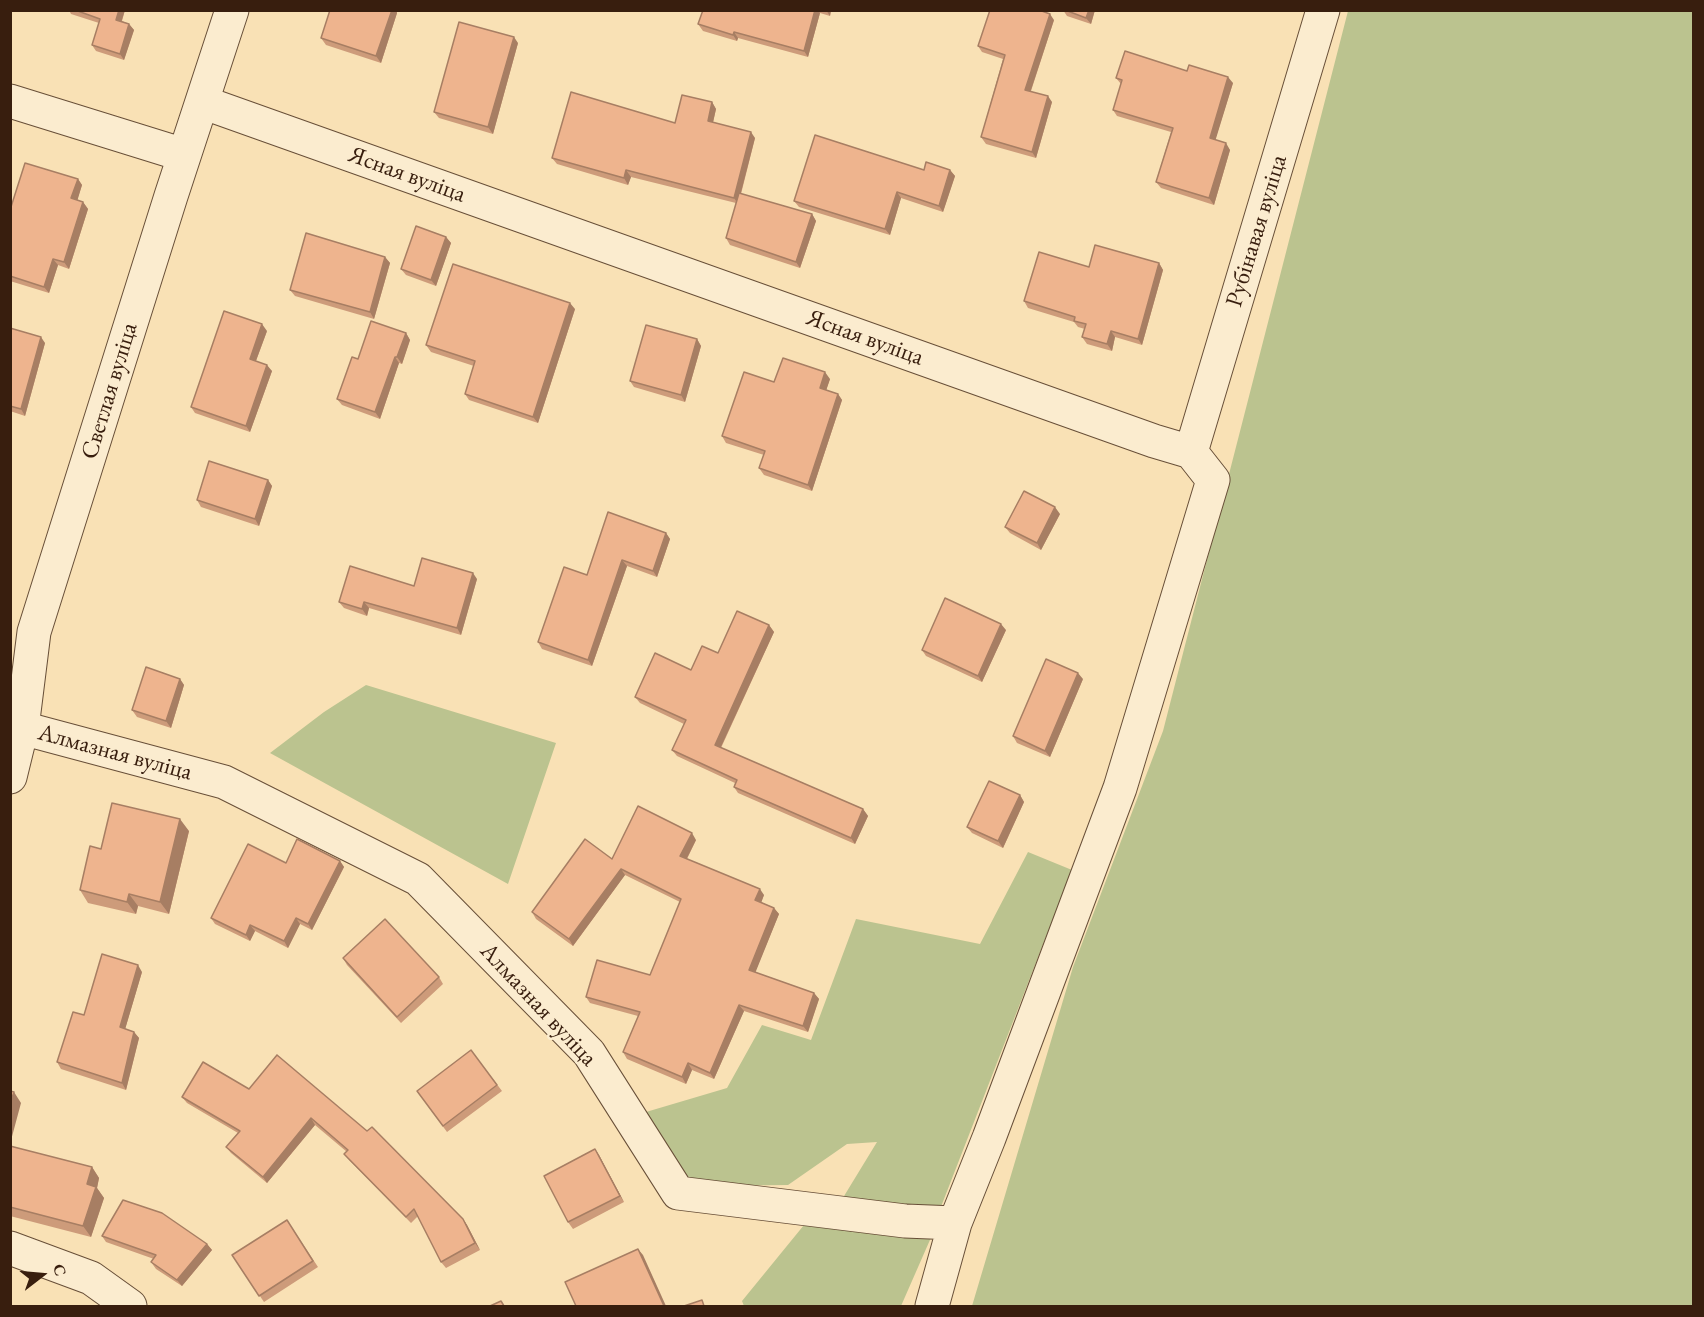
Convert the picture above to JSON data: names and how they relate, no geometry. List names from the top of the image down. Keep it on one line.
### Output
{"streets":{"street":["Ясная вуліца","Рубінавая вуліца","Светлая вуліца","Алмазная вуліца"]},"crossings":[["Ясная вуліца","Рубінавая вуліца"],["Ясная вуліца","Светлая вуліца"],["Светлая вуліца","Алмазная вуліца"]],"north":"right"}
